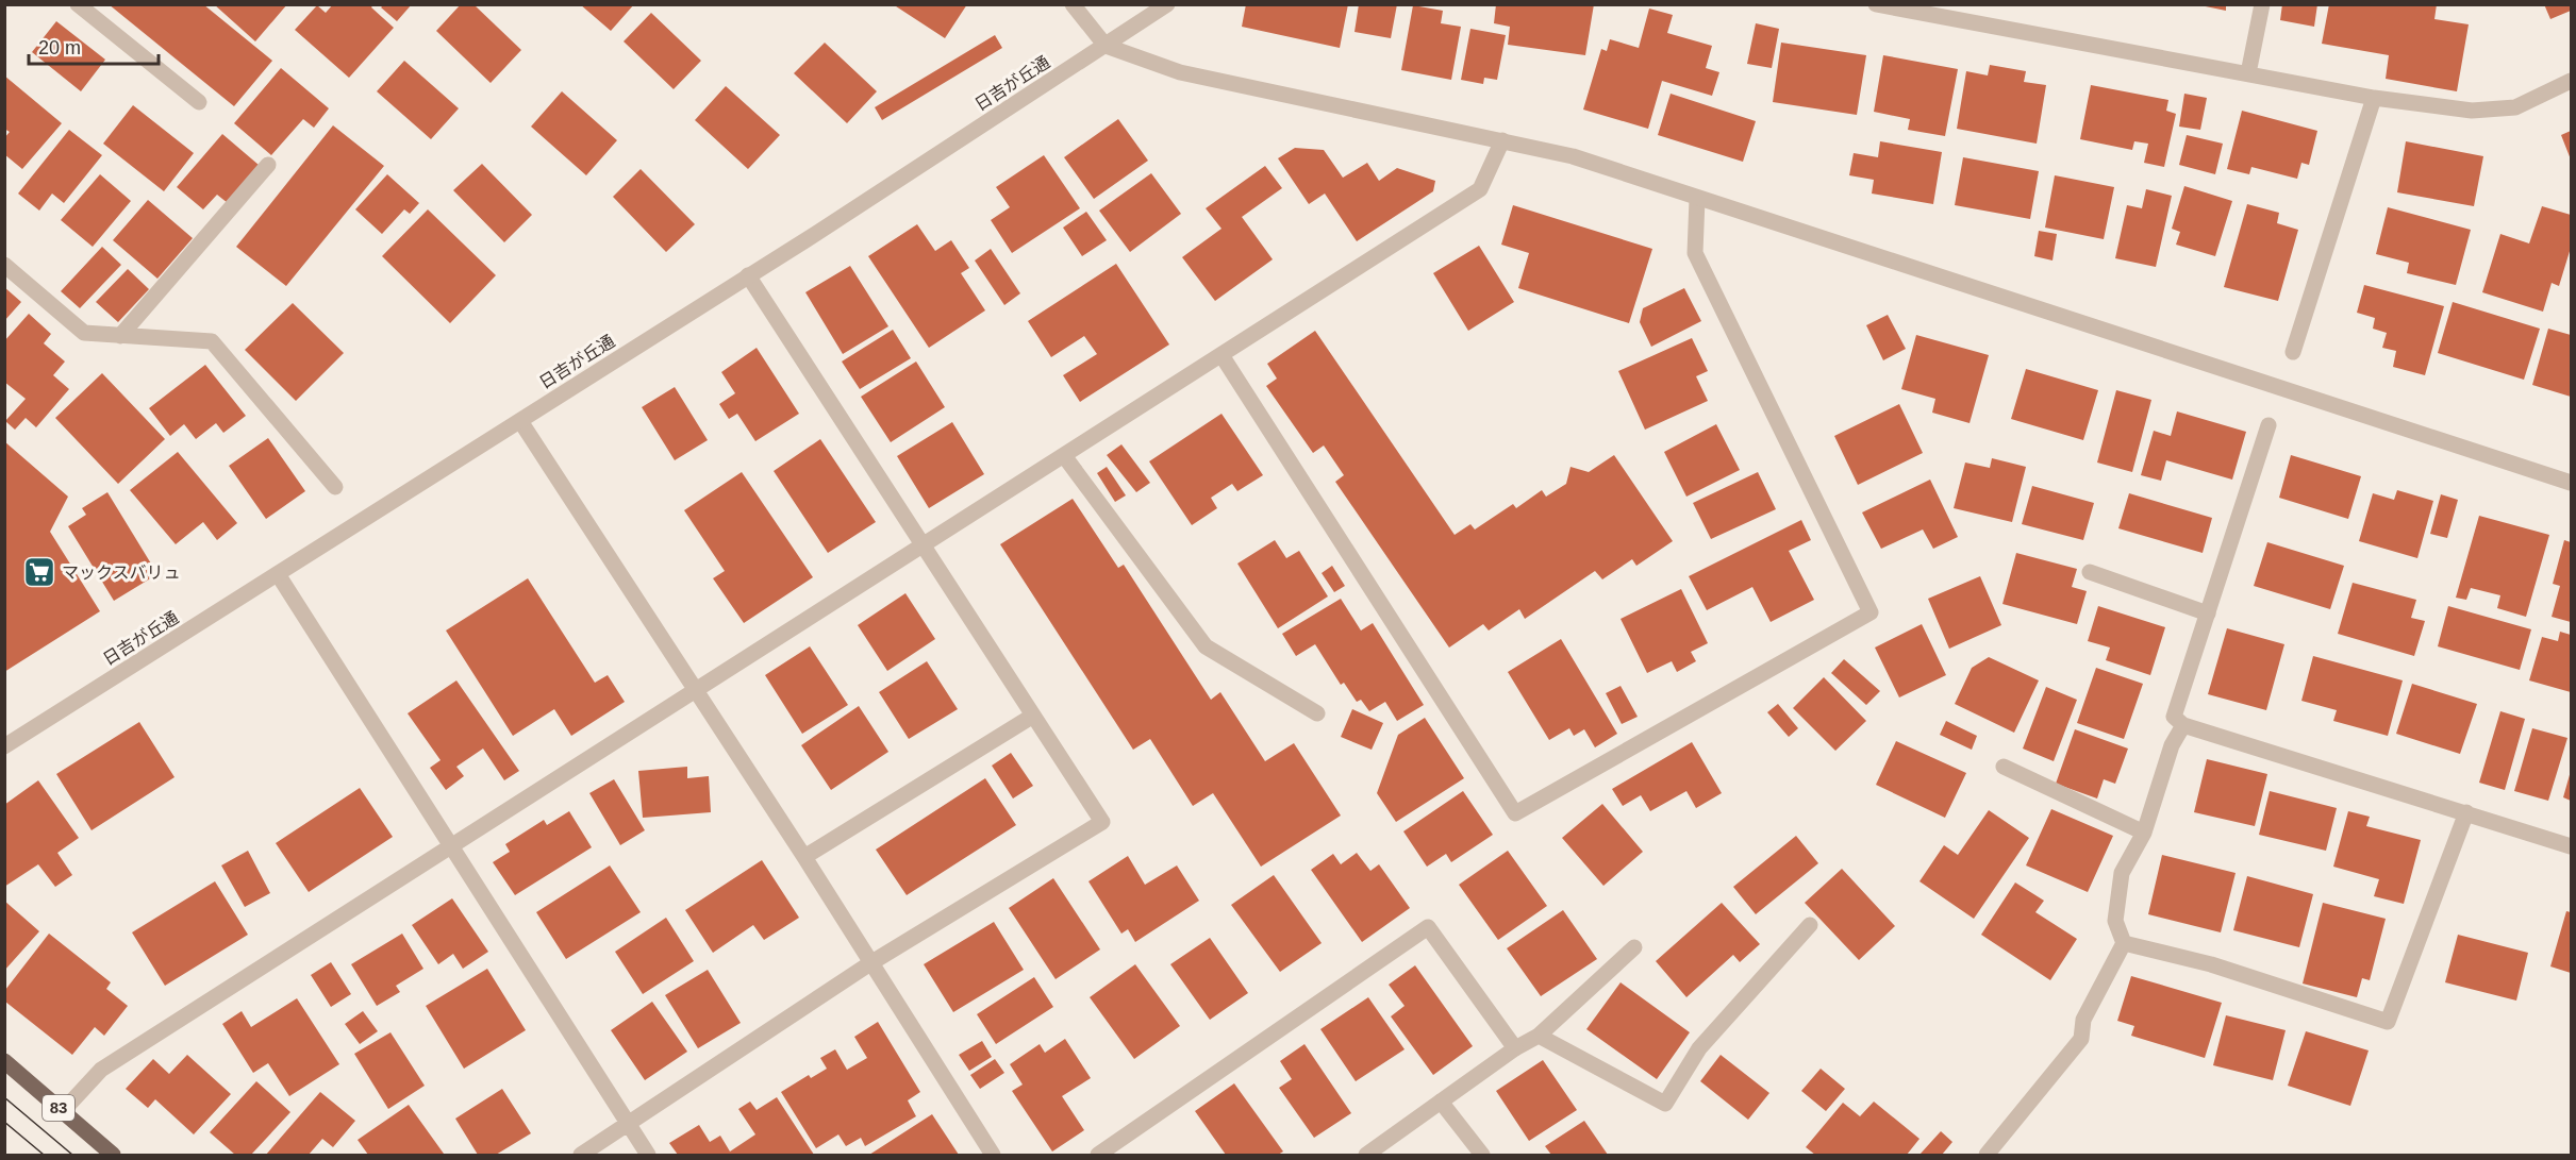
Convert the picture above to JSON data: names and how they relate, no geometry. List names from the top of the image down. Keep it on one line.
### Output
{"streets":{"main road":["83"],"street":["日吉が丘通"]},"places":{"supermarket":["マックスバリュ"]},"scale_bar":"20 m"}
